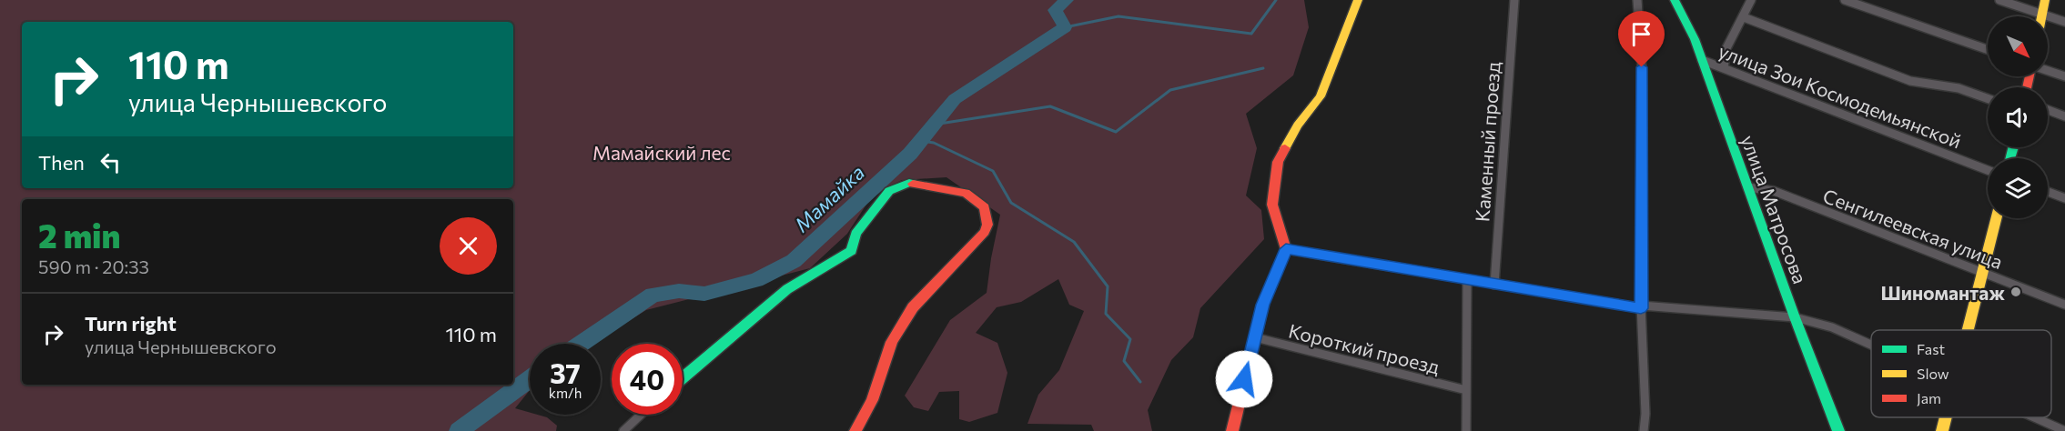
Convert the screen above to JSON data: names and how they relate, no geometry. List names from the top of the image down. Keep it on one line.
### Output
{"streets":{"street":["улица Зои Космодемьянской","Каменный проезд","улица Матросова","Сенгилеевская улица","Короткий проезд"]},"crossings":[["улица Зои Космодемьянской","улица Матросова"],["улица Матросова","Сенгилеевская улица"]],"water":["Мамайка"],"parks":["Мамайский лес"],"places":["Шиномантаж"],"legend":["Fast","Slow","Jam"],"north":"bottom right","page":{"turn":["110 m","улица Чернышевского"],"then":"Then","heading":["2 min","590 m · 20:33"],"list":[{"name":"Turn right","note":"улица Чернышевского","value":"110 m"}],"speed":"37 km/h","limit":"40"}}
